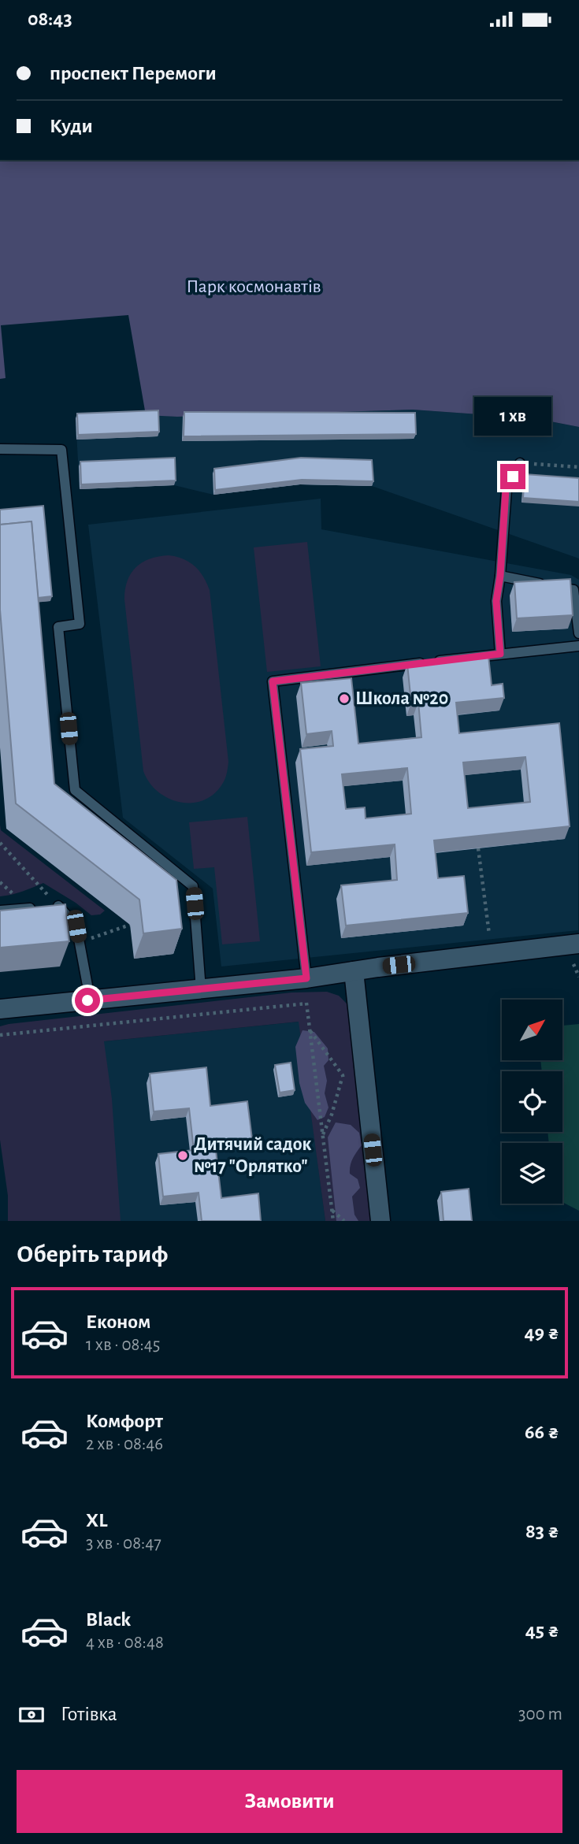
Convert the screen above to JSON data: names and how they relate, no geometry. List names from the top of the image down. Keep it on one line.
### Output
{"parks":["Парк космонавтів"],"places":["Школа №20","Дитячий садок №17 \"Орлятко\""],"north":"top right","page":{"status":"08:43","banner":["проспект Перемоги","Куди"],"bubble":"1 хв","heading":"Оберіть тариф","list":[{"name":"Економ","note":"1 хв · 08:45","value":"49 ₴"},{"name":"Комфорт","note":"2 хв · 08:46","value":"66 ₴"},{"name":"XL","note":"3 хв · 08:47","value":"83 ₴"},{"name":"Black","note":"4 хв · 08:48","value":"45 ₴"}],"pay":["Готівка","300 m"],"buttons":"Замовити"}}
